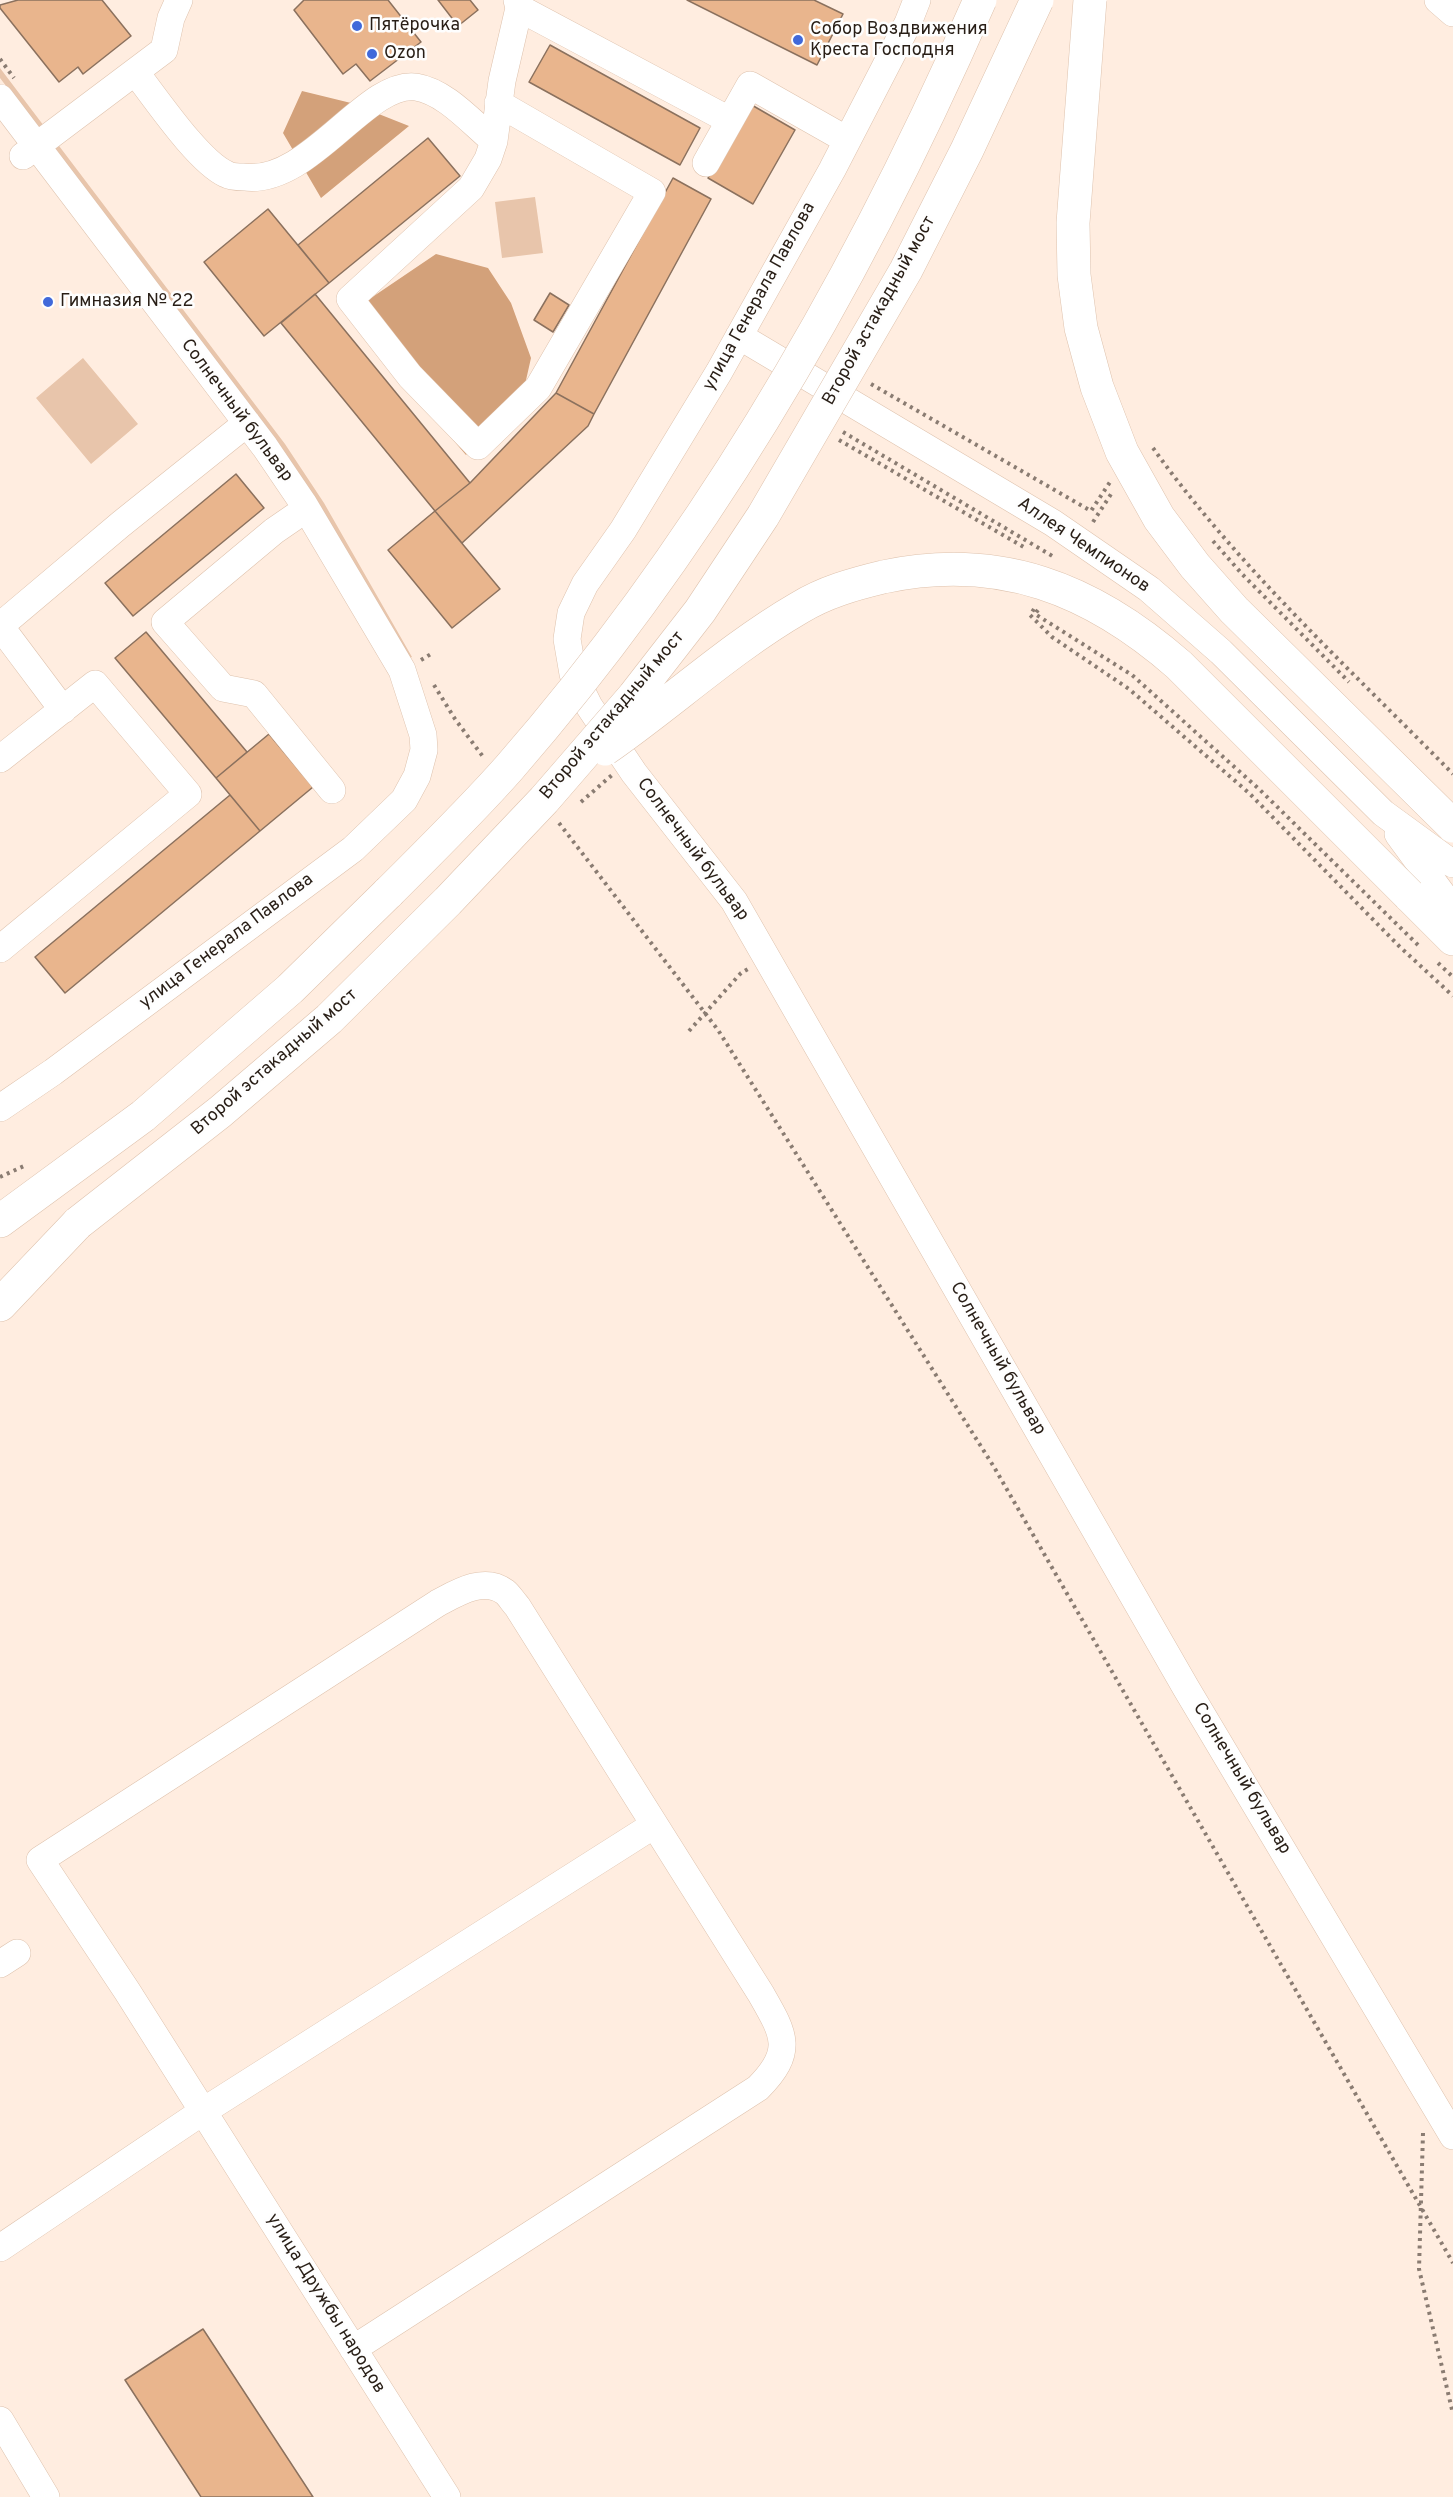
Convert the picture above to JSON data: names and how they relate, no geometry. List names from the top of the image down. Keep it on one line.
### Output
{"streets":{"main road":["Второй эстакадный мост"],"street":["улица Генерала Павлова","Солнечный бульвар","Аллея Чемпионов","улица Дружбы народов"]},"crossings":[["улица Генерала Павлова","Солнечный бульвар"],["улица Генерала Павлова","Аллея Чемпионов"]],"places":["Пятёрочка","Собор Воздвижения Креста Господня","Ozon","Гимназия № 22"]}
